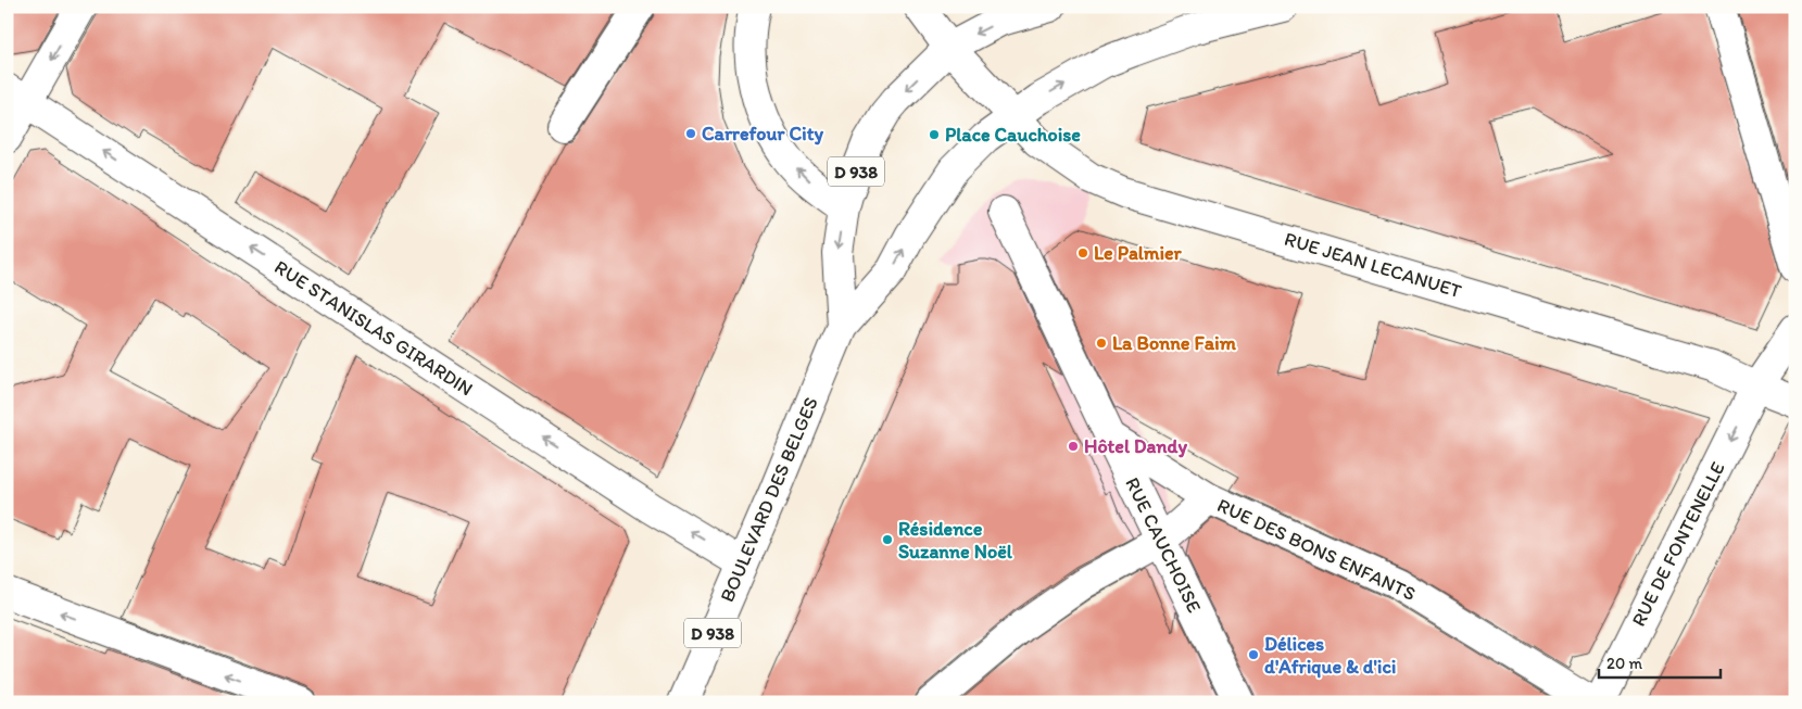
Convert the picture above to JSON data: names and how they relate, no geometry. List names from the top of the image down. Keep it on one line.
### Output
{"streets":{"street":["D 938","RUE JEAN LECANUET","RUE STANISLAS GIRARDIN","BOULEVARD DES BELGES","RUE DE FONTENELLE","RUE CAUCHOISE","RUE DES BONS ENFANTS"]},"crossings":[["D 938","RUE JEAN LECANUET"],["D 938","BOULEVARD DES BELGES"],["RUE JEAN LECANUET","BOULEVARD DES BELGES"],["RUE JEAN LECANUET","RUE DE FONTENELLE"],["RUE STANISLAS GIRARDIN","BOULEVARD DES BELGES"],["RUE CAUCHOISE","RUE DES BONS ENFANTS"]],"one_way":["RUE STANISLAS GIRARDIN","RUE DE FONTENELLE"],"places":["Carrefour City","Place Cauchoise","Le Palmier","La Bonne Faim","Hôtel Dandy","Résidence Suzanne Noël","Délices d'Afrique & d'ici"],"scale_bar":"20 m"}
